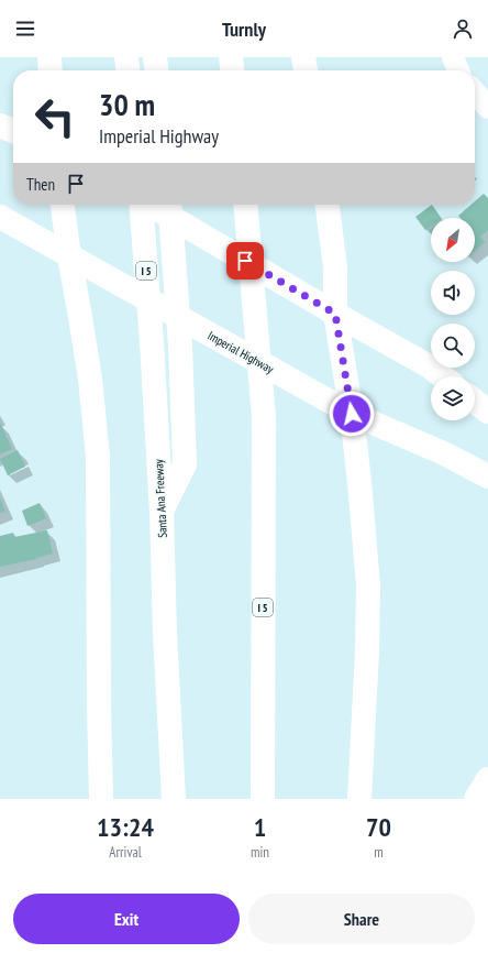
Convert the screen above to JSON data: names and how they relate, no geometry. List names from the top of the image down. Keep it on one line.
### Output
{"streets":{"main road":["I 5","Imperial Highway","Santa Ana Freeway"]},"north":"bottom left","page":{"header":"Turnly","turn":["30 m","Imperial Highway"],"then":"Then","eta":["13:24","Arrival","1","min","70","m"],"buttons":["Exit","Share"]}}
